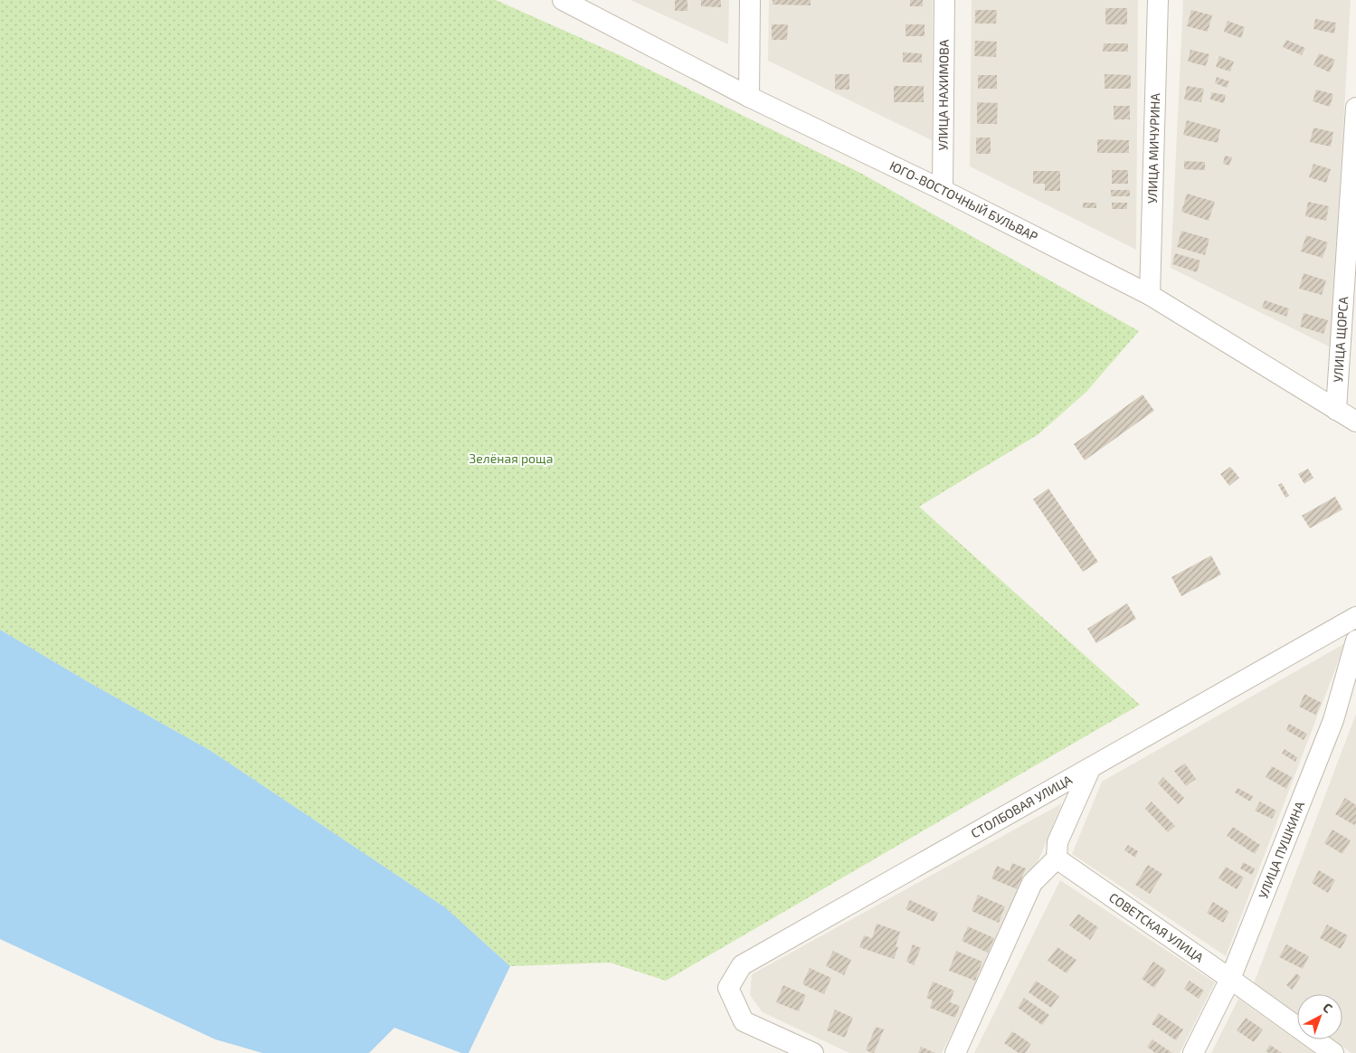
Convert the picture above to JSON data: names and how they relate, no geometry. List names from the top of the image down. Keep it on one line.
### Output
{"streets":{"street":["УЛИЦА НАХИМОВА","УЛИЦА МИЧУРИНА","ЮГО-ВОСТОЧНЫЙ БУЛЬВАР","УЛИЦА ЩОРСА","СТОЛБОВАЯ УЛИЦА","УЛИЦА ПУШКИНА","СОВЕТСКАЯ УЛИЦА"]},"crossings":[["УЛИЦА НАХИМОВА","ЮГО-ВОСТОЧНЫЙ БУЛЬВАР"],["УЛИЦА МИЧУРИНА","ЮГО-ВОСТОЧНЫЙ БУЛЬВАР"],["ЮГО-ВОСТОЧНЫЙ БУЛЬВАР","УЛИЦА ЩОРСА"],["УЛИЦА ПУШКИНА","СОВЕТСКАЯ УЛИЦА"]],"parks":["Зелёная роща"],"north":"top right"}
